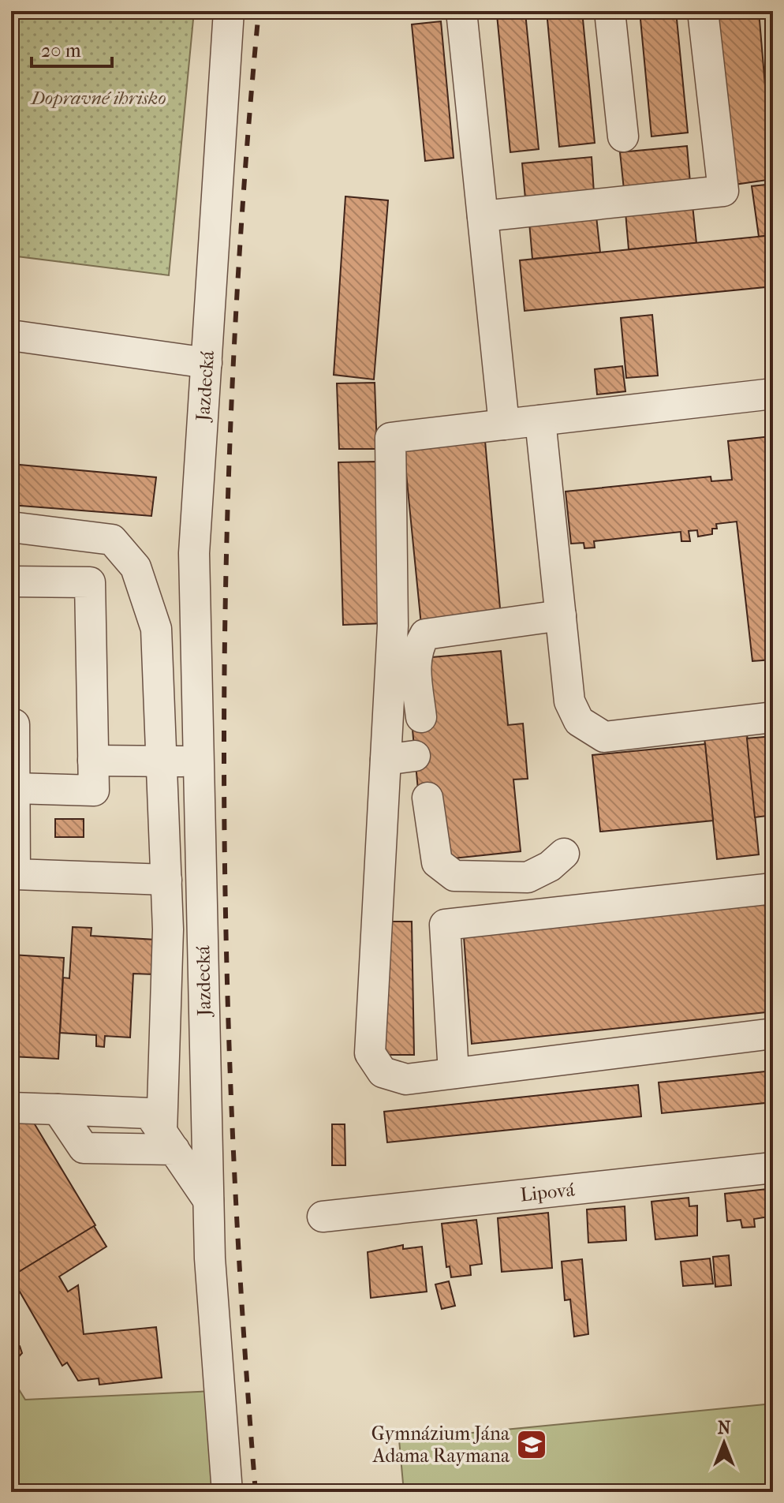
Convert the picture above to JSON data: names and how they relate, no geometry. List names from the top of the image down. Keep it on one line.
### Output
{"streets":{"street":["Jazdecká","Lipová"]},"parks":["Dopravné ihrisko"],"places":{"school or university":["Gymnázium Jána Adama Raymana"]},"scale_bar":"20 m","north":"top"}
